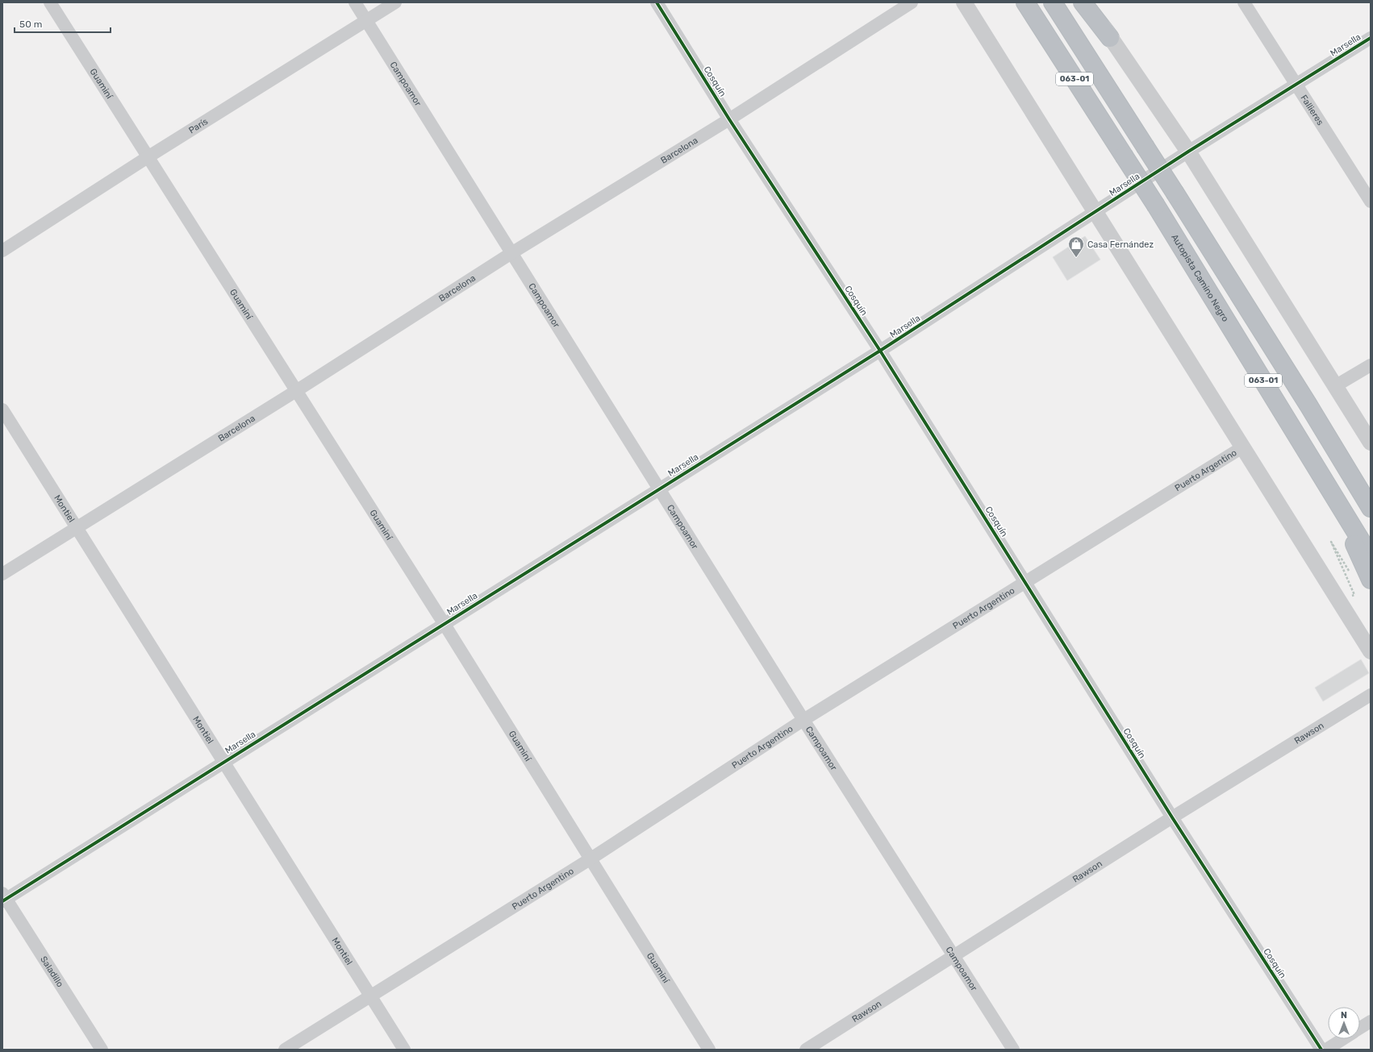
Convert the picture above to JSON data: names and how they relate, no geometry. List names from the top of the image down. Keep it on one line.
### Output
{"streets":{"highway":["063-01","Autopista Camino Negro"],"street":["Marsella","Cosquín","Guaminí","Campoamor","Fallieres","París","Barcelona","Puerto Argentino","Montiel","Rawson","Saladillo"]},"crossings":[["Marsella","Cosquín"],["Marsella","Guaminí"],["Marsella","Campoamor"],["Marsella","Fallieres"],["Marsella","Montiel"],["Marsella","Saladillo"],["Cosquín","Barcelona"],["Cosquín","Puerto Argentino"],["Cosquín","Rawson"],["Guaminí","París"],["Guaminí","Barcelona"],["Guaminí","Puerto Argentino"],["Campoamor","París"],["Campoamor","Barcelona"],["Campoamor","Puerto Argentino"],["Campoamor","Rawson"],["Barcelona","Montiel"],["Puerto Argentino","Montiel"]],"places":{"shop":["Casa Fernández"]},"scale_bar":"50 m","north":"top"}
